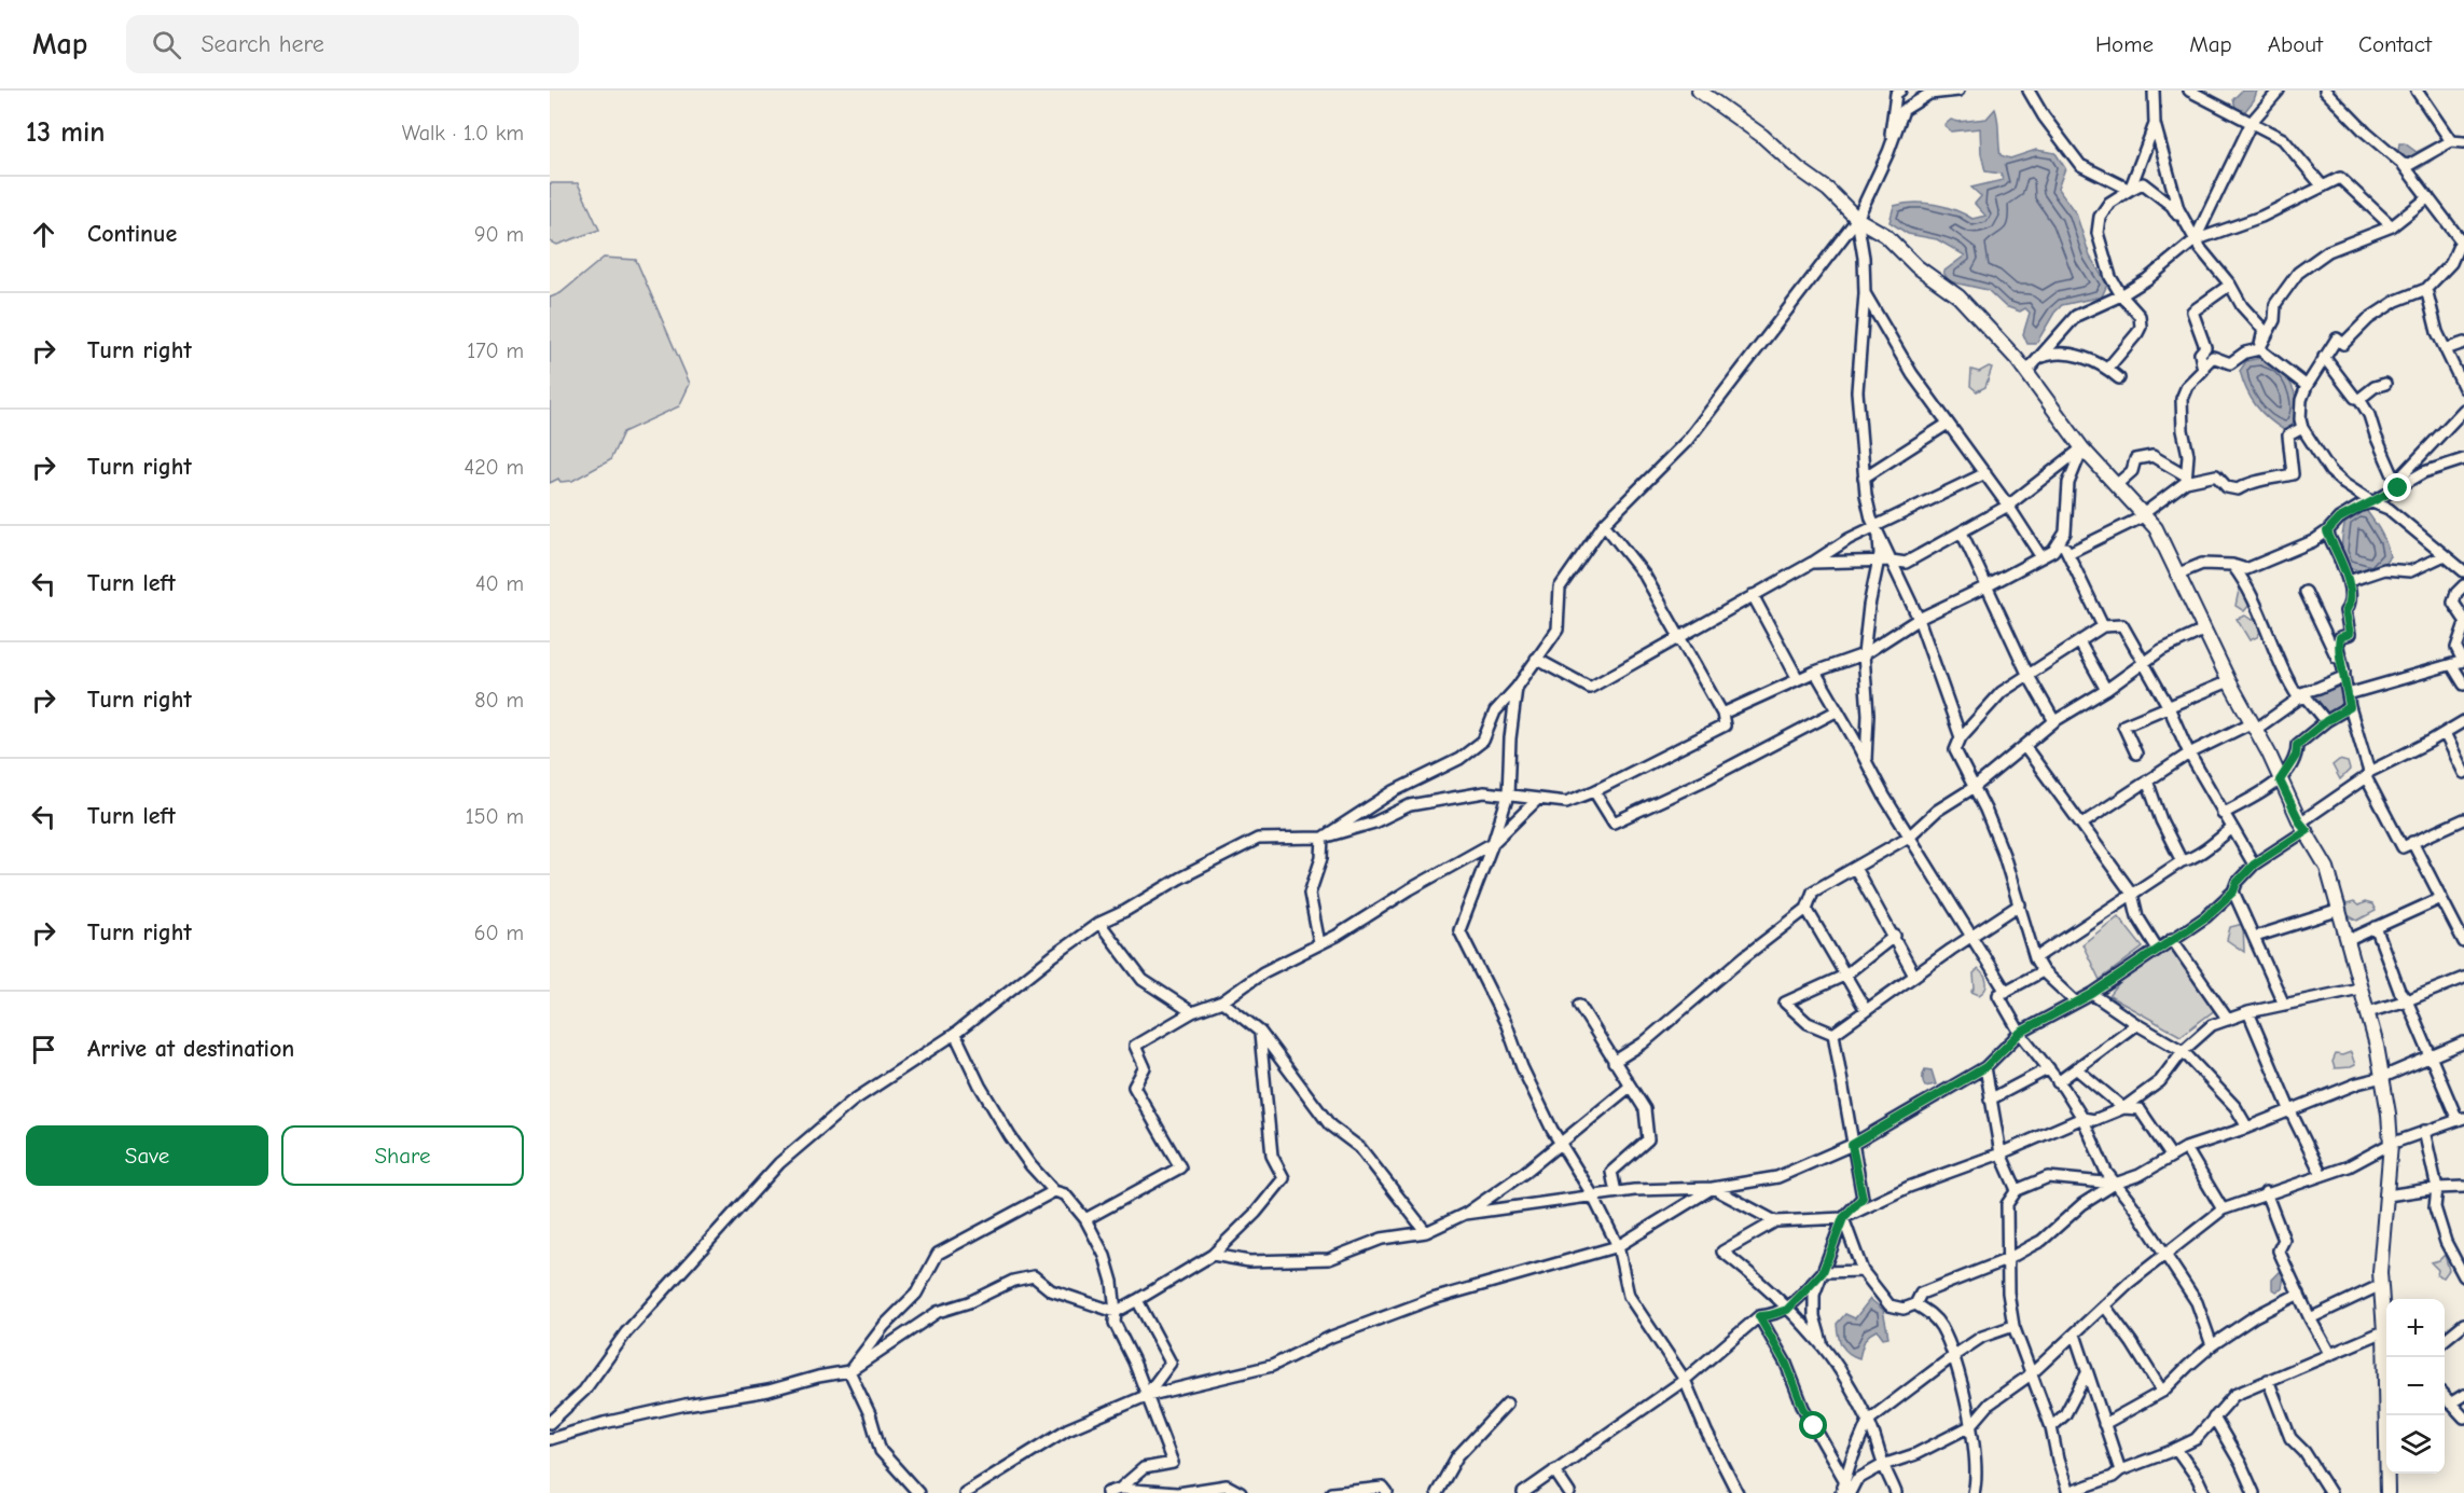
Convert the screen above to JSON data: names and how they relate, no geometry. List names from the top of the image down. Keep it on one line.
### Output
{"page":{"header":"Map","search":"Search here","nav":["Home","Map","About","Contact"],"heading":["13 min","Walk · 1.0 km"],"list":[["Continue","90 m"],["Turn right","170 m"],["Turn right","420 m"],["Turn left","40 m"],["Turn right","80 m"],["Turn left","150 m"],["Turn right","60 m"],"Arrive at destination"],"buttons":["Save","Share"],"map_buttons":["+","−"]}}
